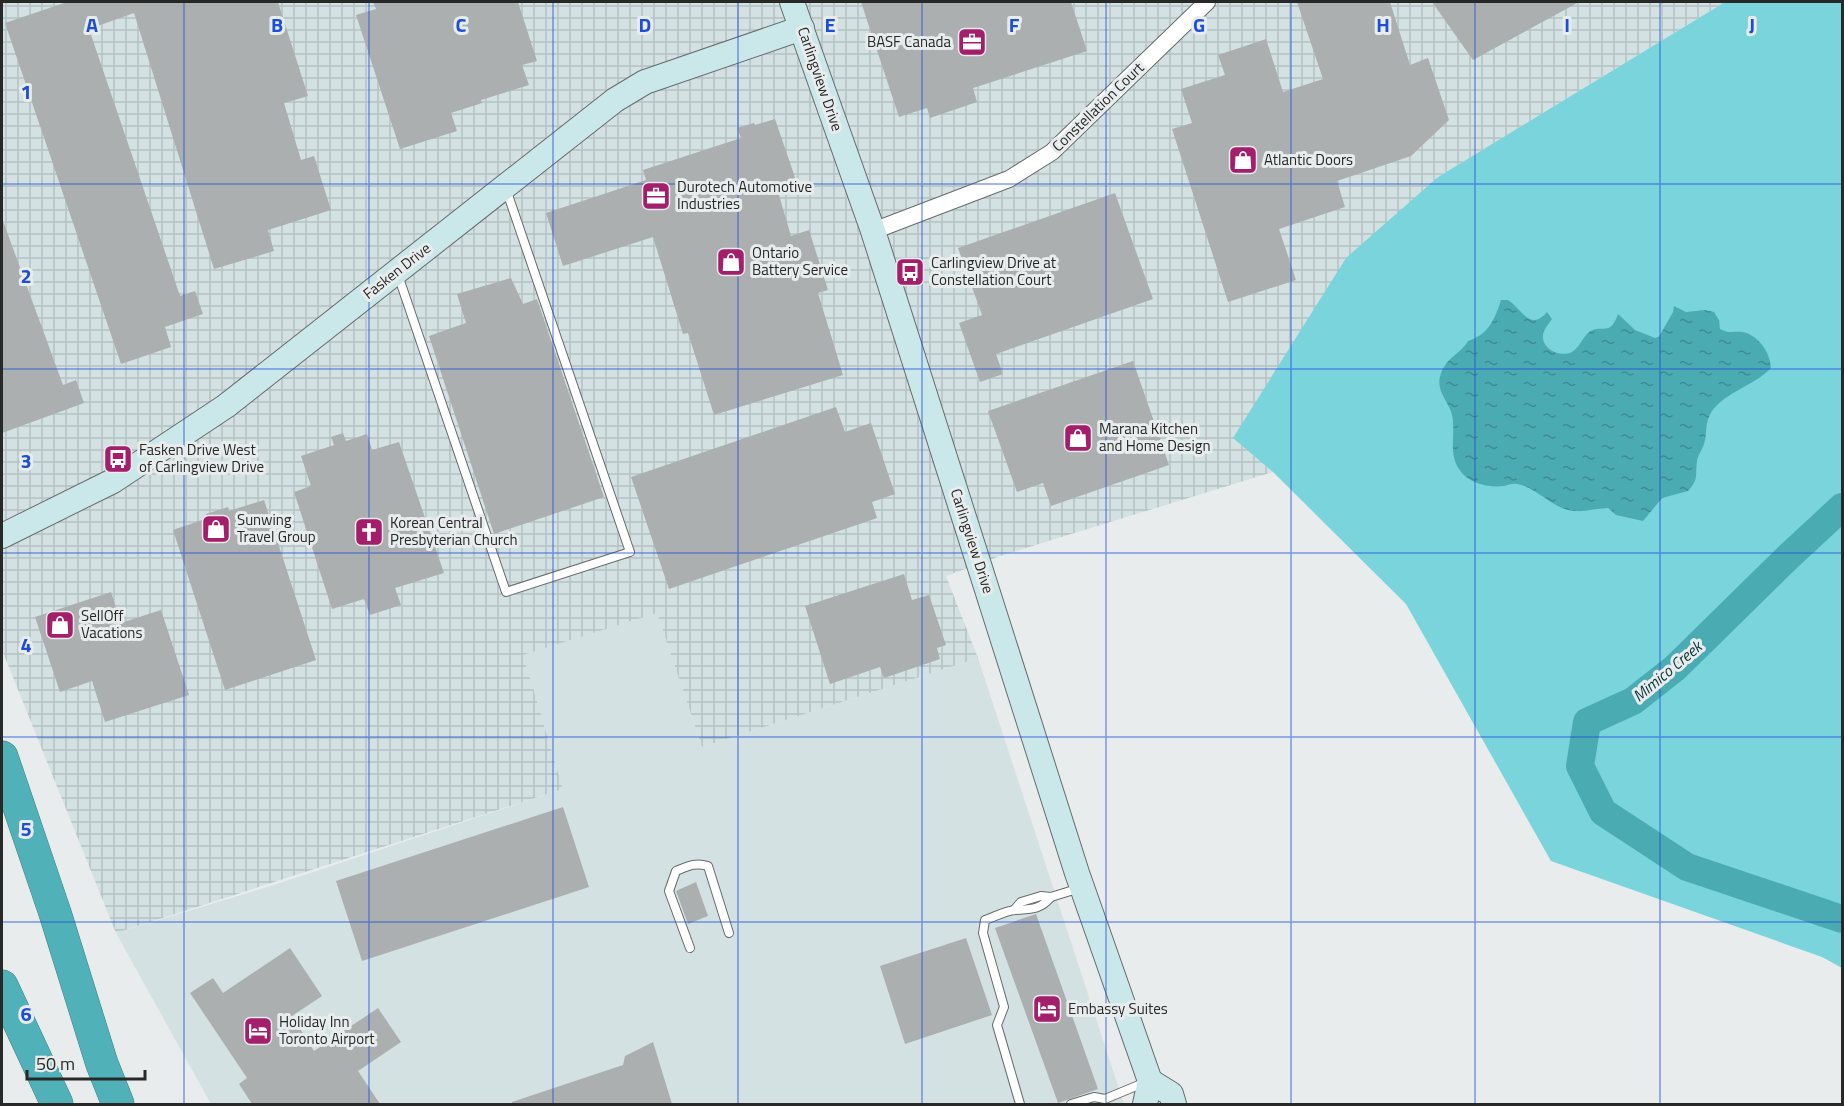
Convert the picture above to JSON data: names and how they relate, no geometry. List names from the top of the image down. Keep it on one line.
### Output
{"streets":{"main road":["Carlingview Drive","Fasken Drive"],"street":["Constellation Court"]},"crossings":[["Carlingview Drive","Constellation Court"],["Carlingview Drive","Fasken Drive"]],"water":["Mimico Creek"],"places":{"office":["BASF Canada","Durotech Automotive Industries"],"shop":["Atlantic Doors","Ontario Battery Service","Marana Kitchen and Home Design","Sunwing Travel Group","SellOff Vacations"],"bus stop":["Carlingview Drive at Constellation Court","Fasken Drive West of Carlingview Drive"],"church":["Korean Central Presbyterian Church"],"hotel":["Embassy Suites","Holiday Inn Toronto Airport"]},"scale_bar":"50 m","grid":{"columns":["A","B","C","D","E","F","G","H","I","J"],"rows":["1","2","3","4","5","6"]}}
